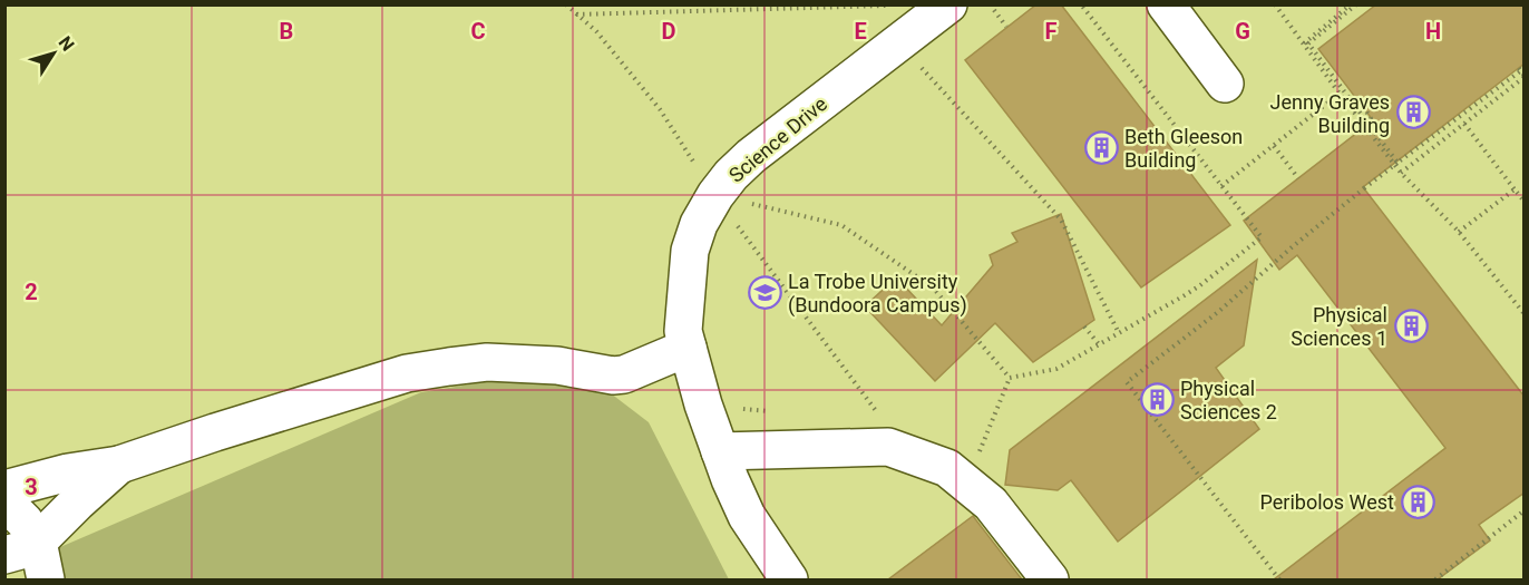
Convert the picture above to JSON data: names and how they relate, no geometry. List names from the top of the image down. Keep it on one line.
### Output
{"streets":{"street":["Science Drive"]},"places":{"building":["Jenny Graves Building","Beth Gleeson Building","Physical Sciences 1","Physical Sciences 2","Peribolos West"],"school or university":["La Trobe University (Bundoora Campus)"]},"north":"top right","grid":{"columns":["B","C","D","E","F","G","H"],"rows":["2","3"]}}
